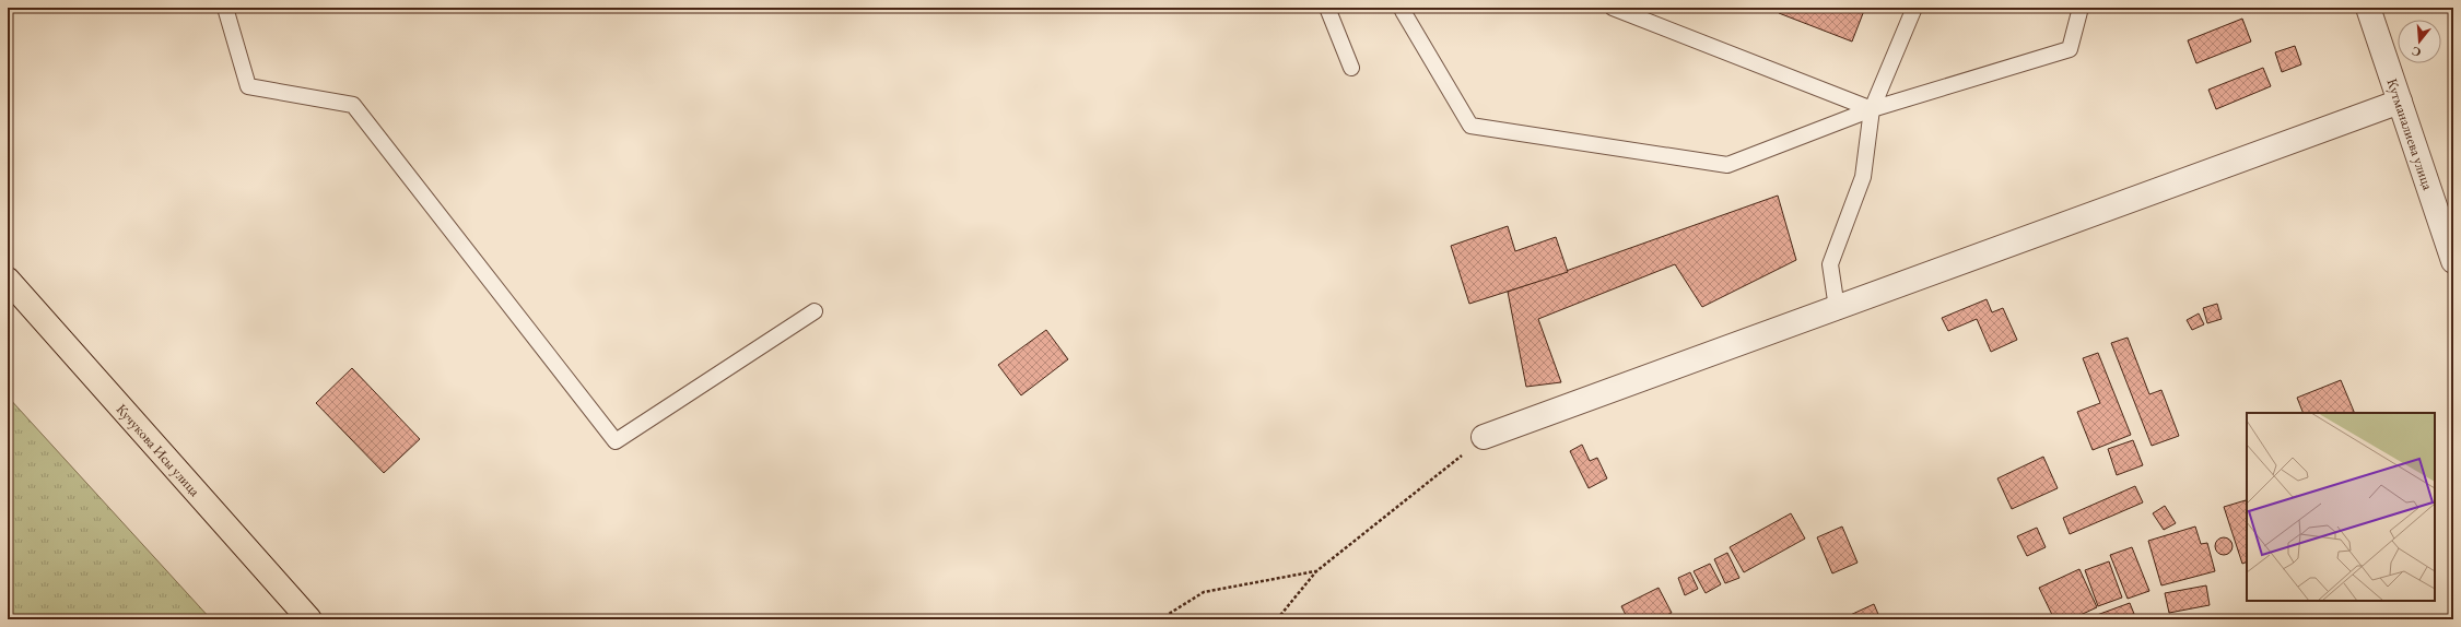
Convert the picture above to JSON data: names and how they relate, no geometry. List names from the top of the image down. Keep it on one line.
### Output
{"streets":{"main road":["Кучукова Исы улица"],"street":["Кутманалиева улица"]},"north":"bottom"}
